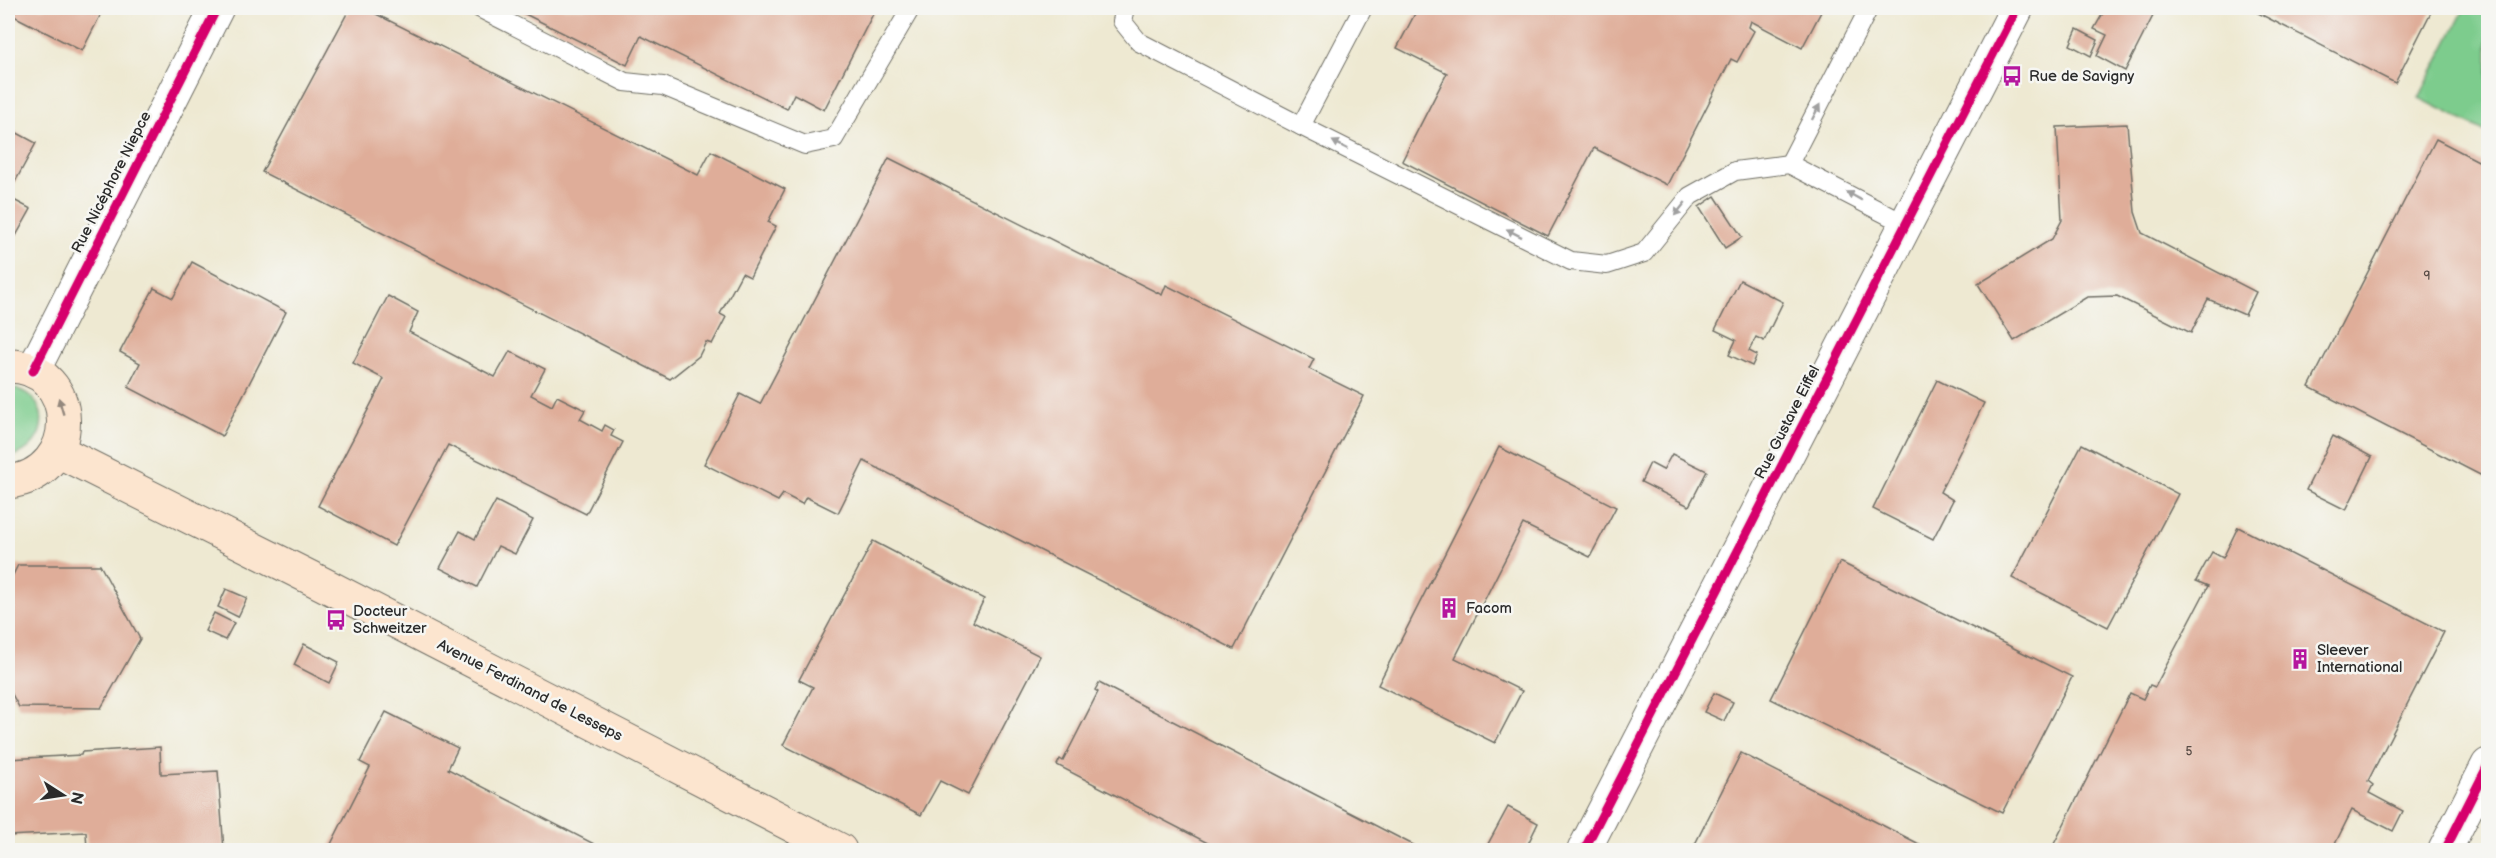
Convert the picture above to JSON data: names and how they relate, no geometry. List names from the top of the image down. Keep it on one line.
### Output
{"streets":{"main road":["Avenue Ferdinand de Lesseps"],"street":["Rue Nicéphore Niepce","Rue Gustave Eiffel"]},"places":{"bus stop":["Rue de Savigny","Docteur Schweitzer"],"building":["Facom","Sleever International"]},"house_numbers":["9","5"],"north":"right"}
